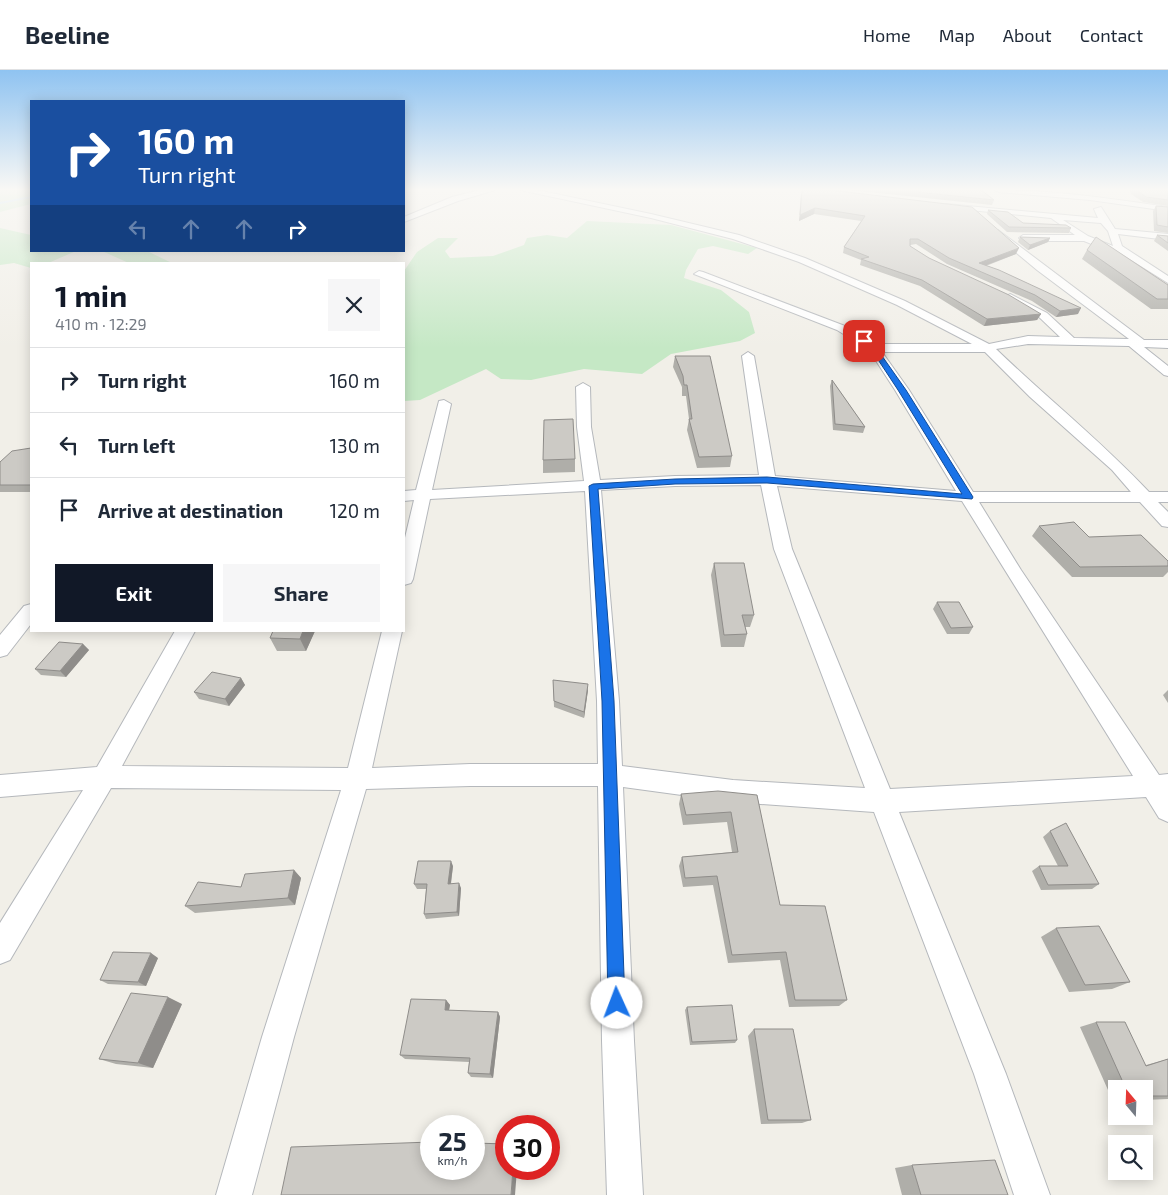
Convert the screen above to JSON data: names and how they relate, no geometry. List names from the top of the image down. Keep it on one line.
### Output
{"north":"top","page":{"header":"Beeline","nav":["Home","Map","About","Contact"],"turn":["160 m","Turn right"],"heading":["1 min","410 m · 12:29"],"list":[{"name":"Turn right","value":"160 m"},{"name":"Turn left","value":"130 m"},{"name":"Arrive at destination","value":"120 m"}],"buttons":["Exit","Share"],"speed":"25 km/h","limit":"30"}}
